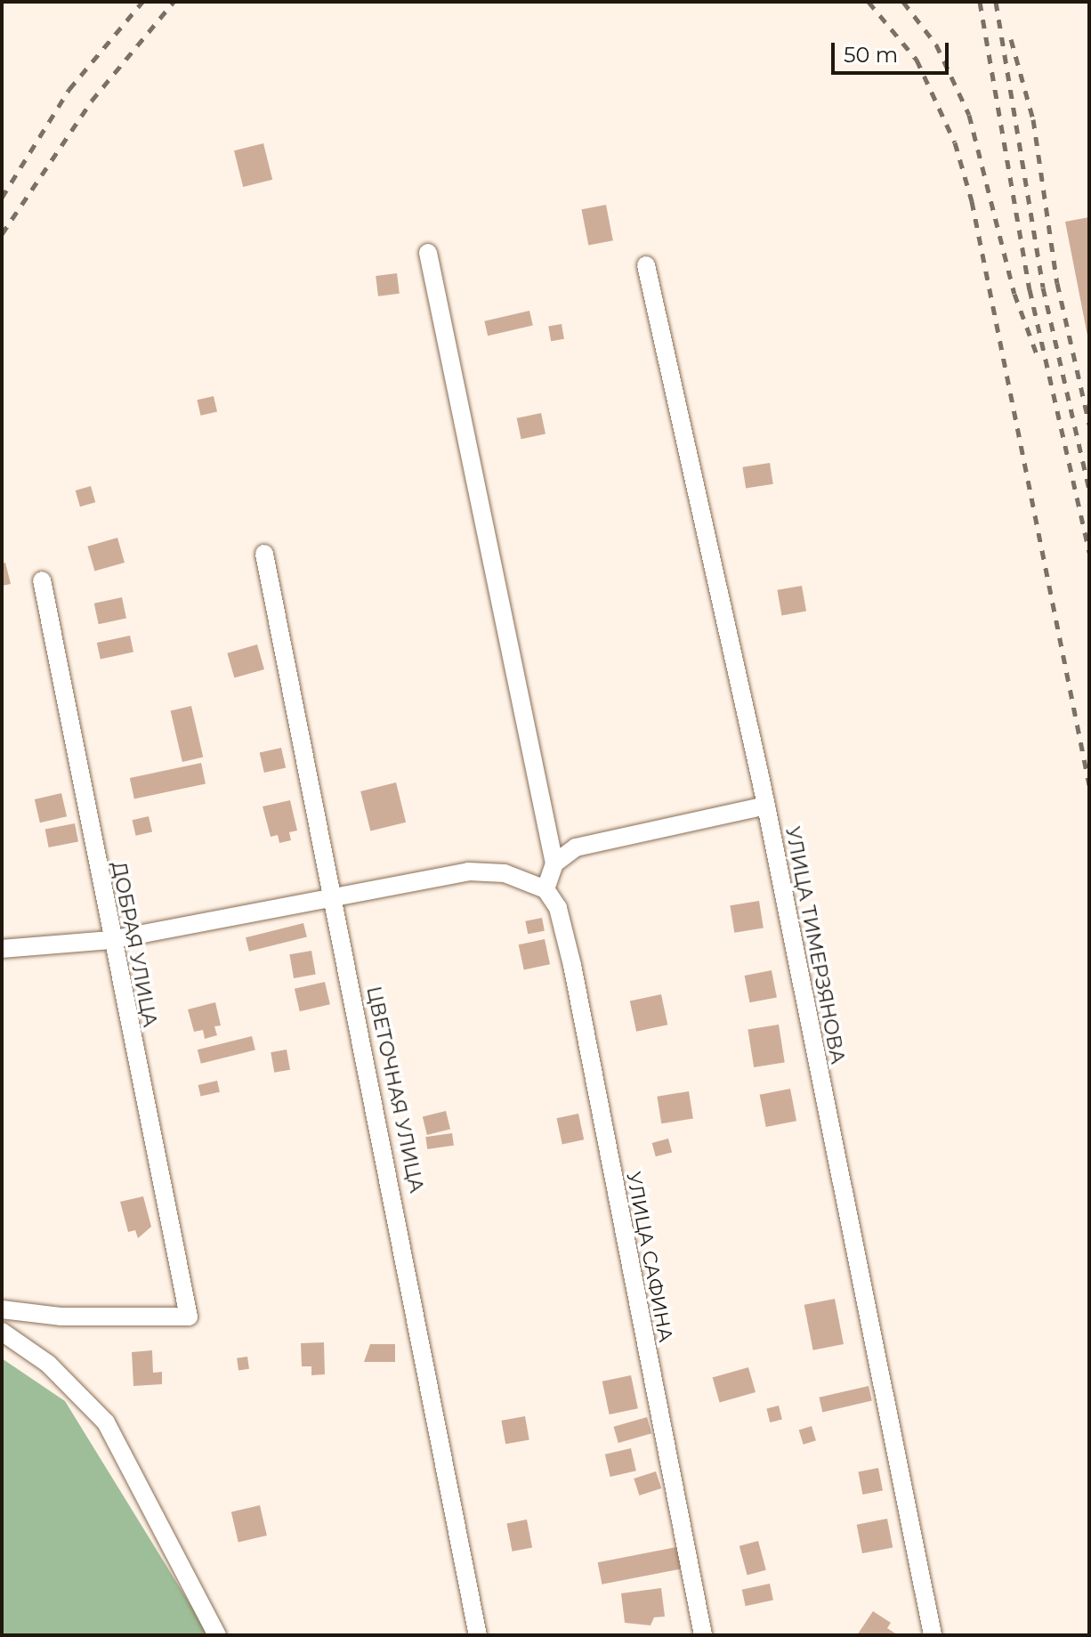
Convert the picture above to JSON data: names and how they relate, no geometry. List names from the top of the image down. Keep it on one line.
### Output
{"streets":{"street":["ДОБРАЯ УЛИЦА","УЛИЦА ТИМЕРЗЯНОВА","ЦВЕТОЧНАЯ УЛИЦА","УЛИЦА САФИНА"]},"scale_bar":"50 m"}
